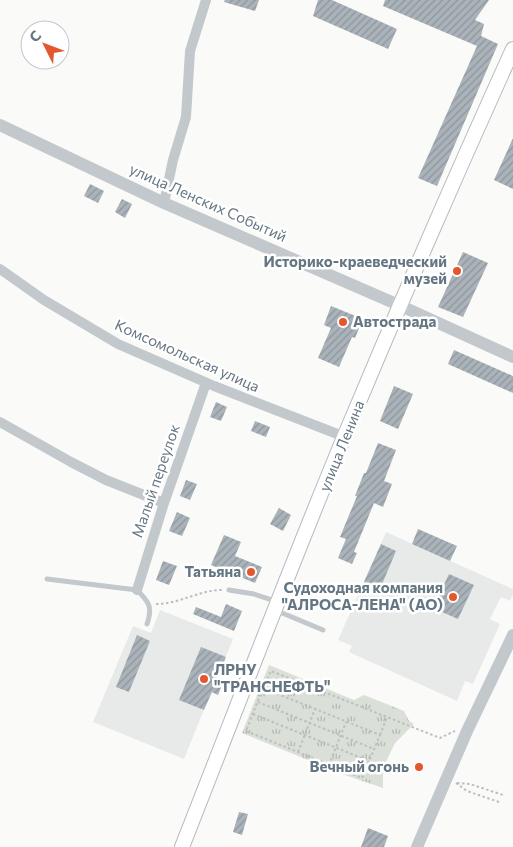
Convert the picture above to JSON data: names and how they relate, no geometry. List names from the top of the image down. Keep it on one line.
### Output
{"streets":{"main road":["улица Ленина"],"street":["улица Ленских Событий","Комсомольская улица","Малый переулок"]},"crossings":[["улица Ленских Событий","улица Ленина"],["Комсомольская улица","улица Ленина"],["Комсомольская улица","Малый переулок"]],"places":["Историко-краеведческий музей","Автострада","Татьяна","Судоходная компания \"АЛРОСА-ЛЕНА\" (АО)","ЛРНУ \"ТРАНСНЕФТЬ\"","Вечный огонь"],"north":"top left"}
